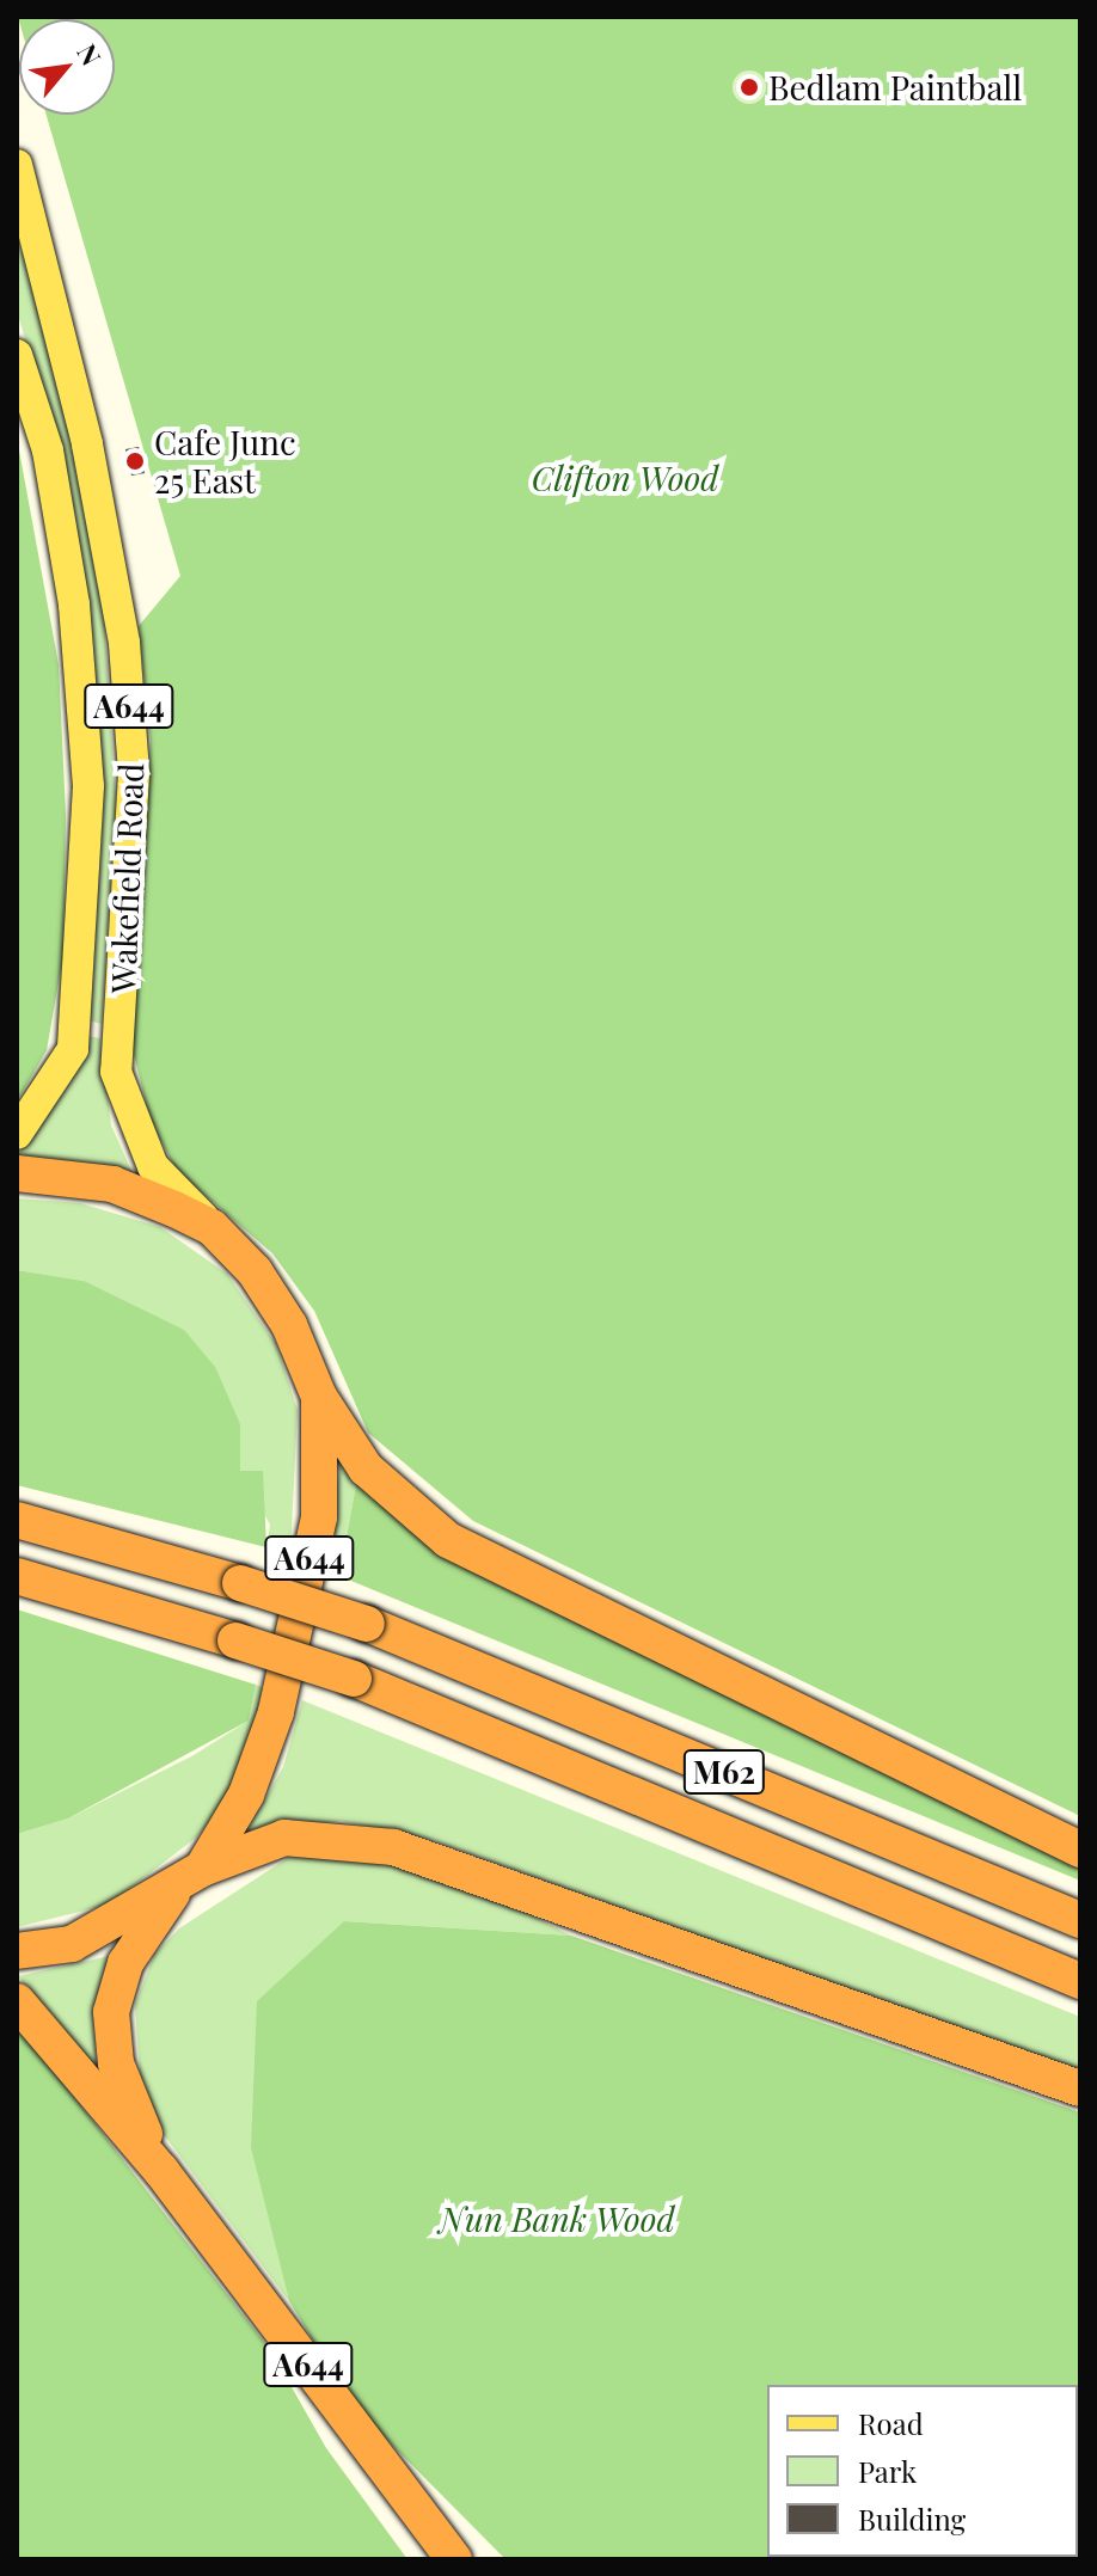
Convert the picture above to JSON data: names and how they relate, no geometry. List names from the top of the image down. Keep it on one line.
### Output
{"streets":{"highway":["A644","M62"],"main road":["Wakefield Road"]},"crossings":[["A644","Wakefield Road"]],"parks":["Clifton Wood","Nun Bank Wood"],"places":["Bedlam Paintball","Cafe Junc 25 East"],"legend":["Road","Park","Building"],"north":"top right"}
